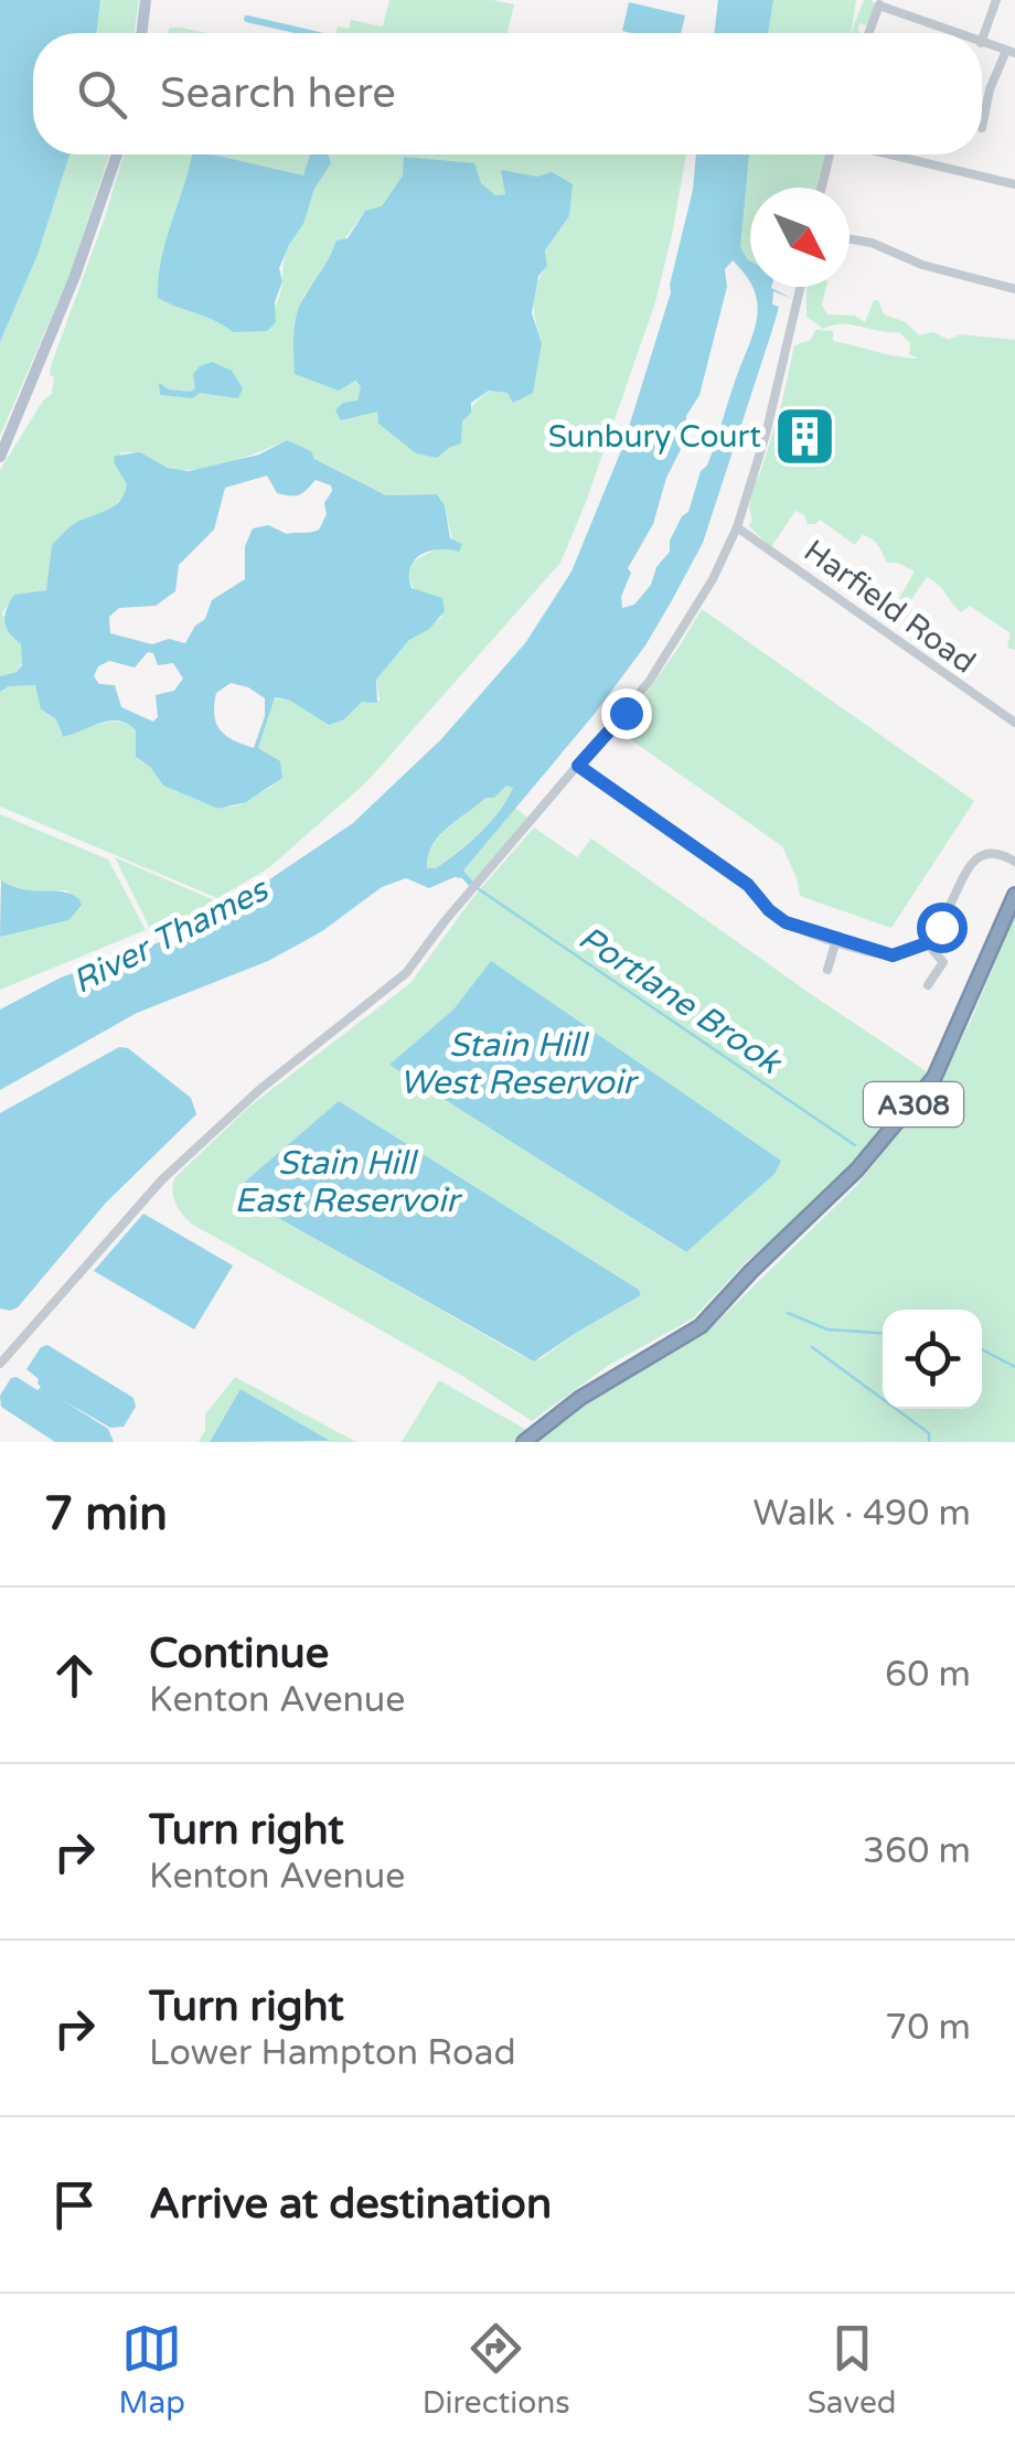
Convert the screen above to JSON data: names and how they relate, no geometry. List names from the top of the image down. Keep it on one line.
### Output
{"streets":{"highway":["A308"],"street":["Harfield Road"]},"water":["River Thames","Portlane Brook","Stain Hill West Reservoir","Stain Hill East Reservoir"],"places":{"building":["Sunbury Court"]},"north":"bottom right","page":{"search":"Search here","heading":["7 min","Walk · 490 m"],"list":[["Continue","Kenton Avenue","60 m"],["Turn right","Kenton Avenue","360 m"],["Turn right","Lower Hampton Road","70 m"],"Arrive at destination"],"nav":["Map","Directions","Saved"]}}
